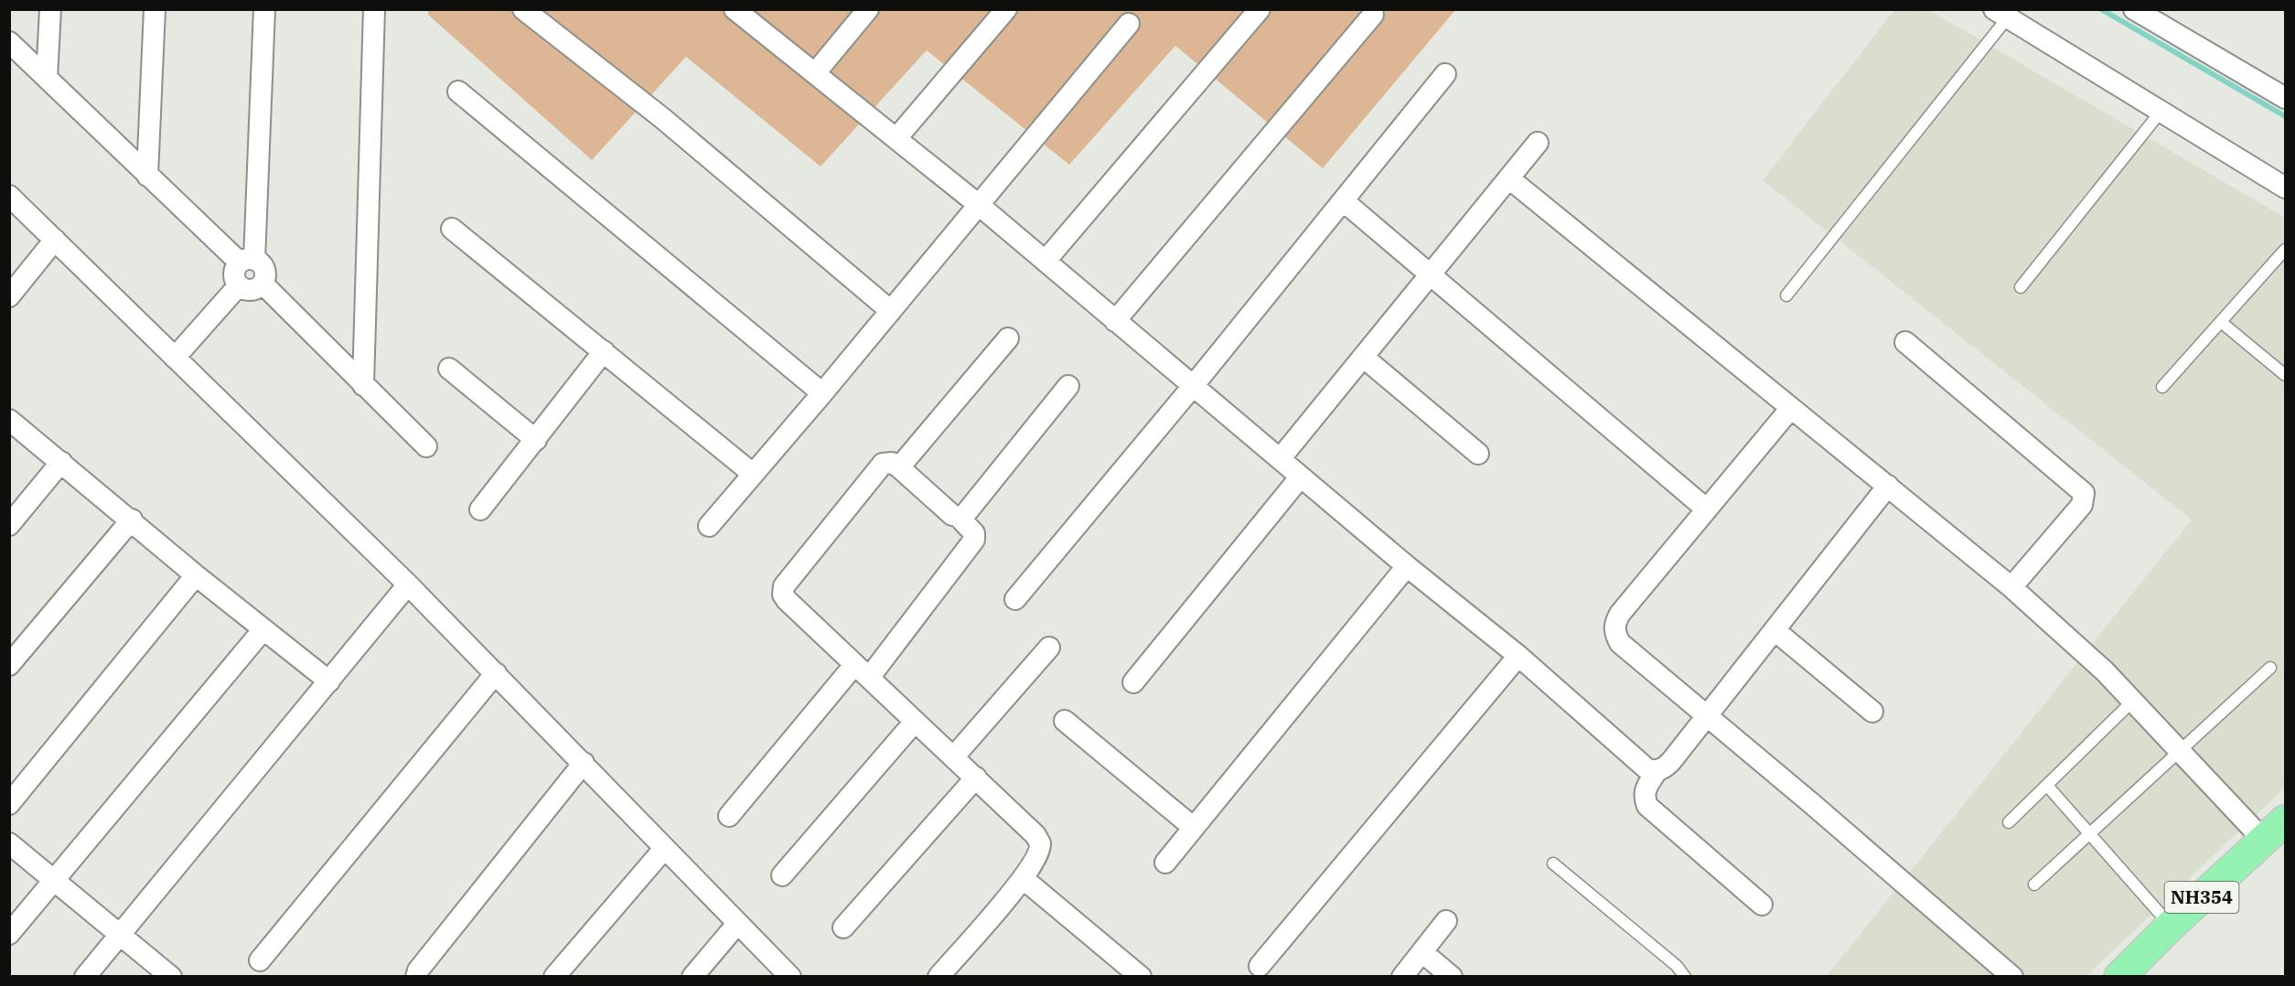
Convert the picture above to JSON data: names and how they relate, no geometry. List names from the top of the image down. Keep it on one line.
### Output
{"streets":{"highway":["NH354"]}}
